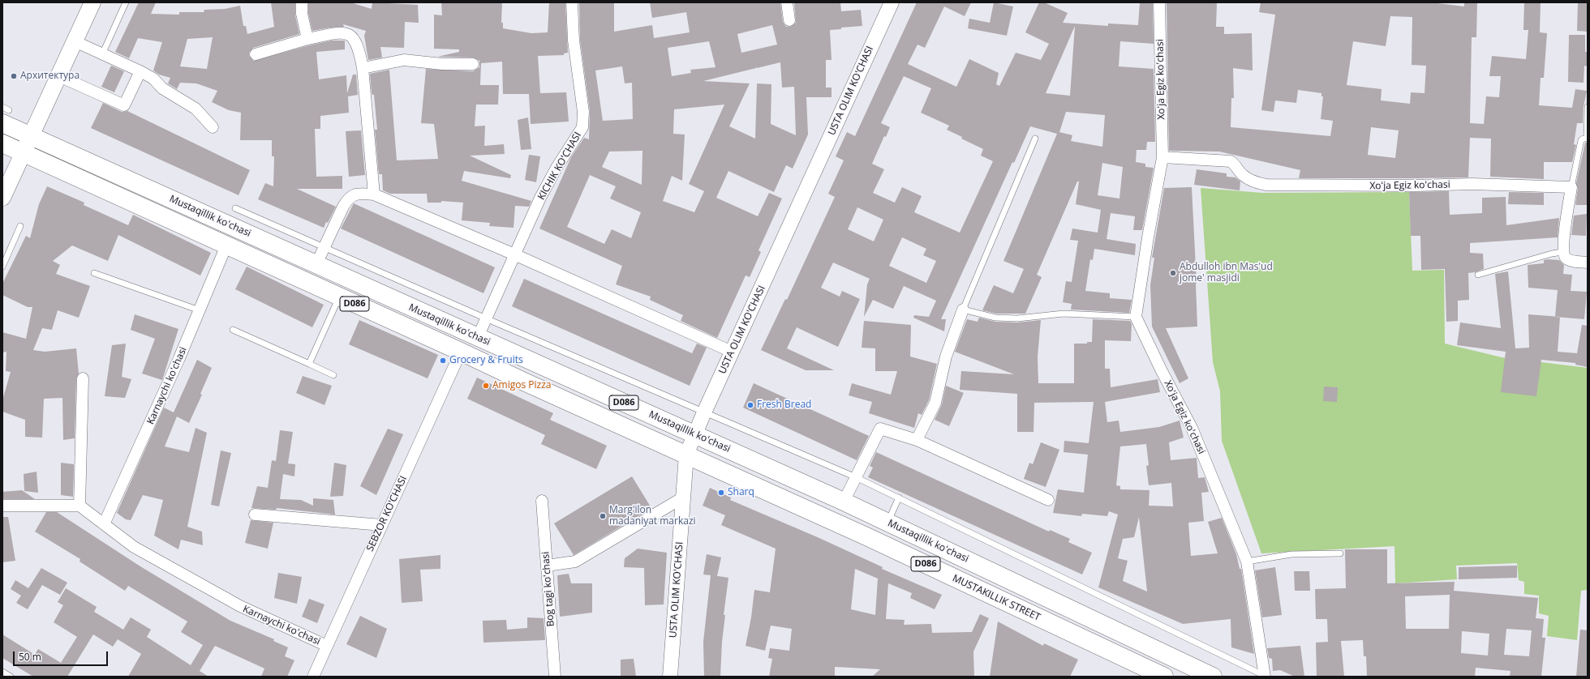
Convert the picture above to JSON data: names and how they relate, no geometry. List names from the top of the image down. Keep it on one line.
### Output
{"streets":{"main road":["Mustaqillik koʻchasi","D086","MUSTAKILLIK STREET"],"street":["Xoʻja Egiz ko'chasi","USTA OLIM KO'CHASI","KICHIK KO'CHASI","Karnaychi koʻchasi","SEBZOR KO'CHASI","Bog tagi koʻchasi"]},"crossings":[["USTA OLIM KO'CHASI","Mustaqillik koʻchasi"],["USTA OLIM KO'CHASI","MUSTAKILLIK STREET"],["KICHIK KO'CHASI","Mustaqillik koʻchasi"],["Mustaqillik koʻchasi","D086"],["Mustaqillik koʻchasi","Karnaychi koʻchasi"],["Mustaqillik koʻchasi","SEBZOR KO'CHASI"],["Mustaqillik koʻchasi","MUSTAKILLIK STREET"],["Karnaychi koʻchasi","SEBZOR KO'CHASI"]],"places":["Архитектура","Abdulloh ibn Mas'ud jome' masjidi","Grocery & Fruits","Amigos Pizza","Fresh Bread","Sharq","Marg'ilon madaniyat markazi"],"scale_bar":"50 m"}
